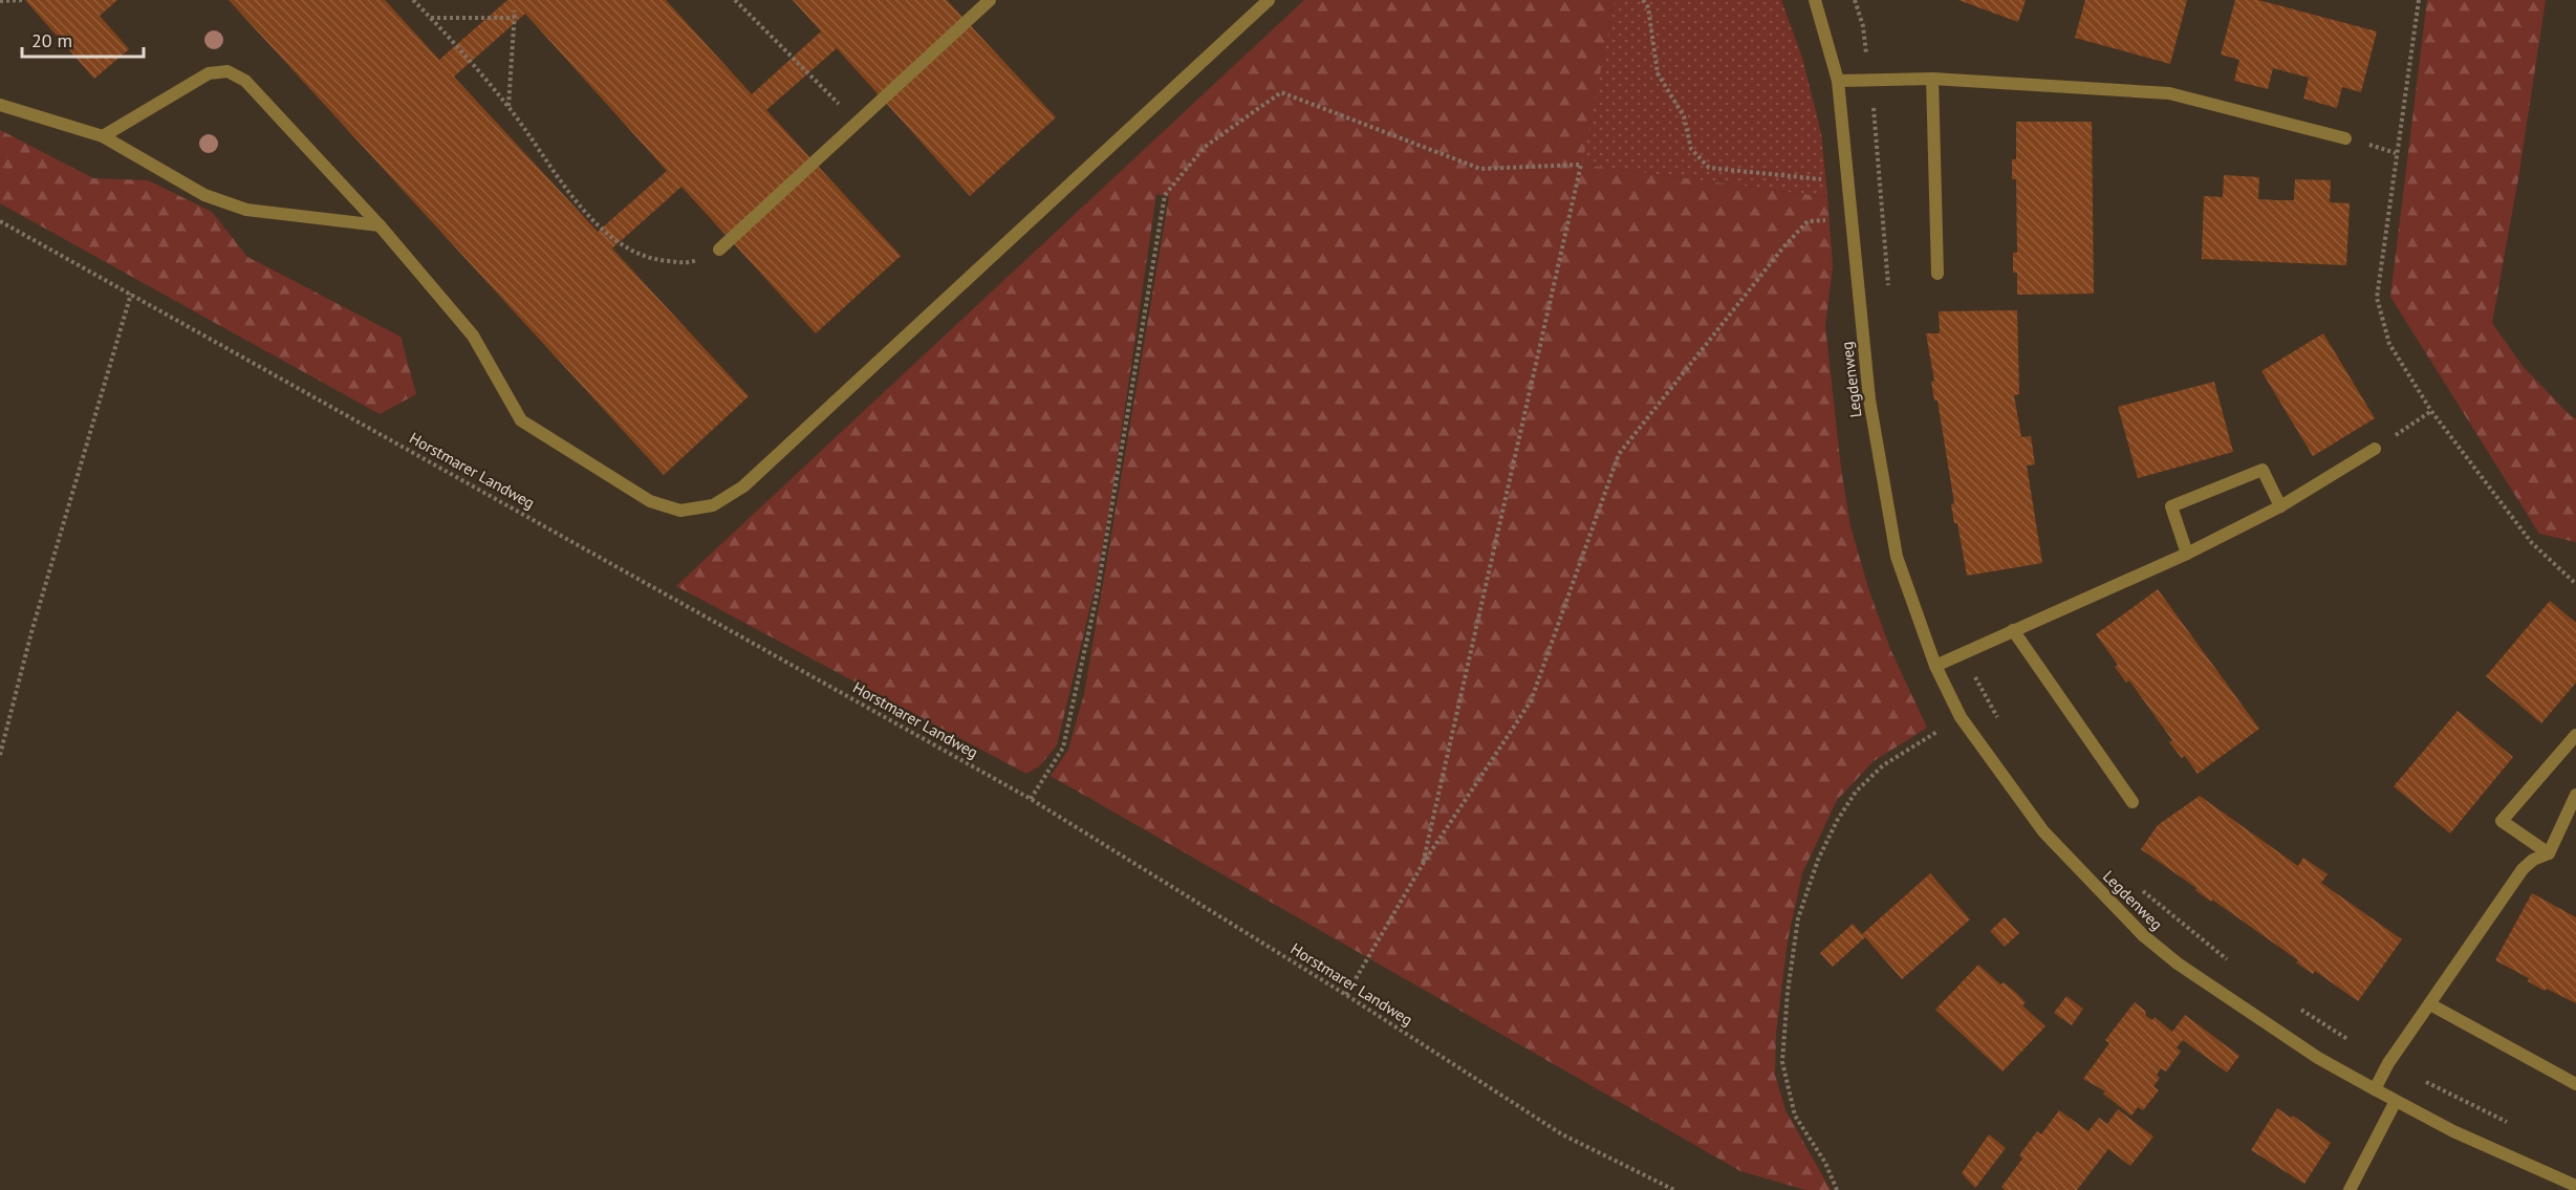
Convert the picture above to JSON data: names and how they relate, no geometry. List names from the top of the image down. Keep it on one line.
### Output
{"streets":{"street":["Legdenweg"],"path":["Horstmarer Landweg"]},"scale_bar":"20 m"}
